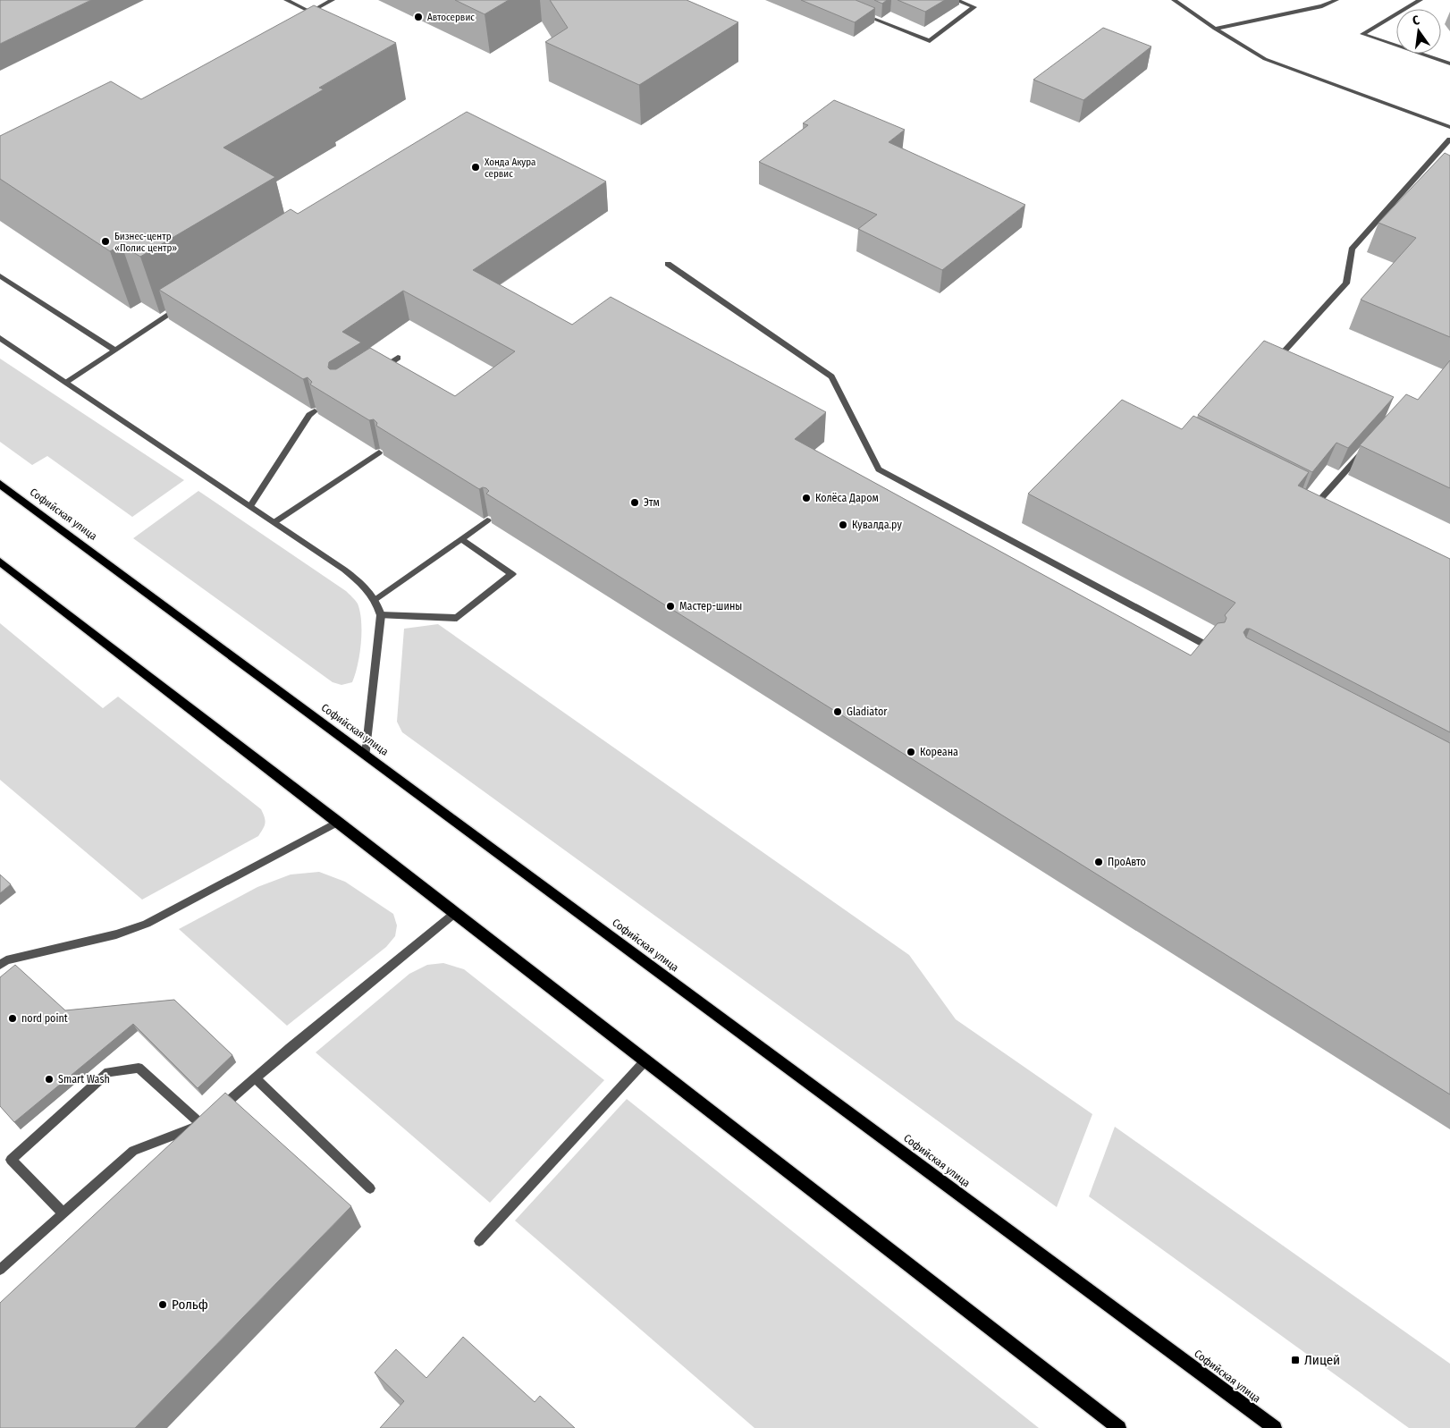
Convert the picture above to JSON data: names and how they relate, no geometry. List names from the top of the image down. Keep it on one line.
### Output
{"streets":{"main road":["Софийская улица"]},"places":{"other":["Автосервис","Хонда Акура сервис","Бизнес-центр «Полис центр»","Колёса Даром","Этм","Кувалда.ру","Мастер-шины","Gladiator","Кореана","ПроАвто","nord point","Smart Wash","Рольф"],"transit":["Лицей"]},"north":"top"}
